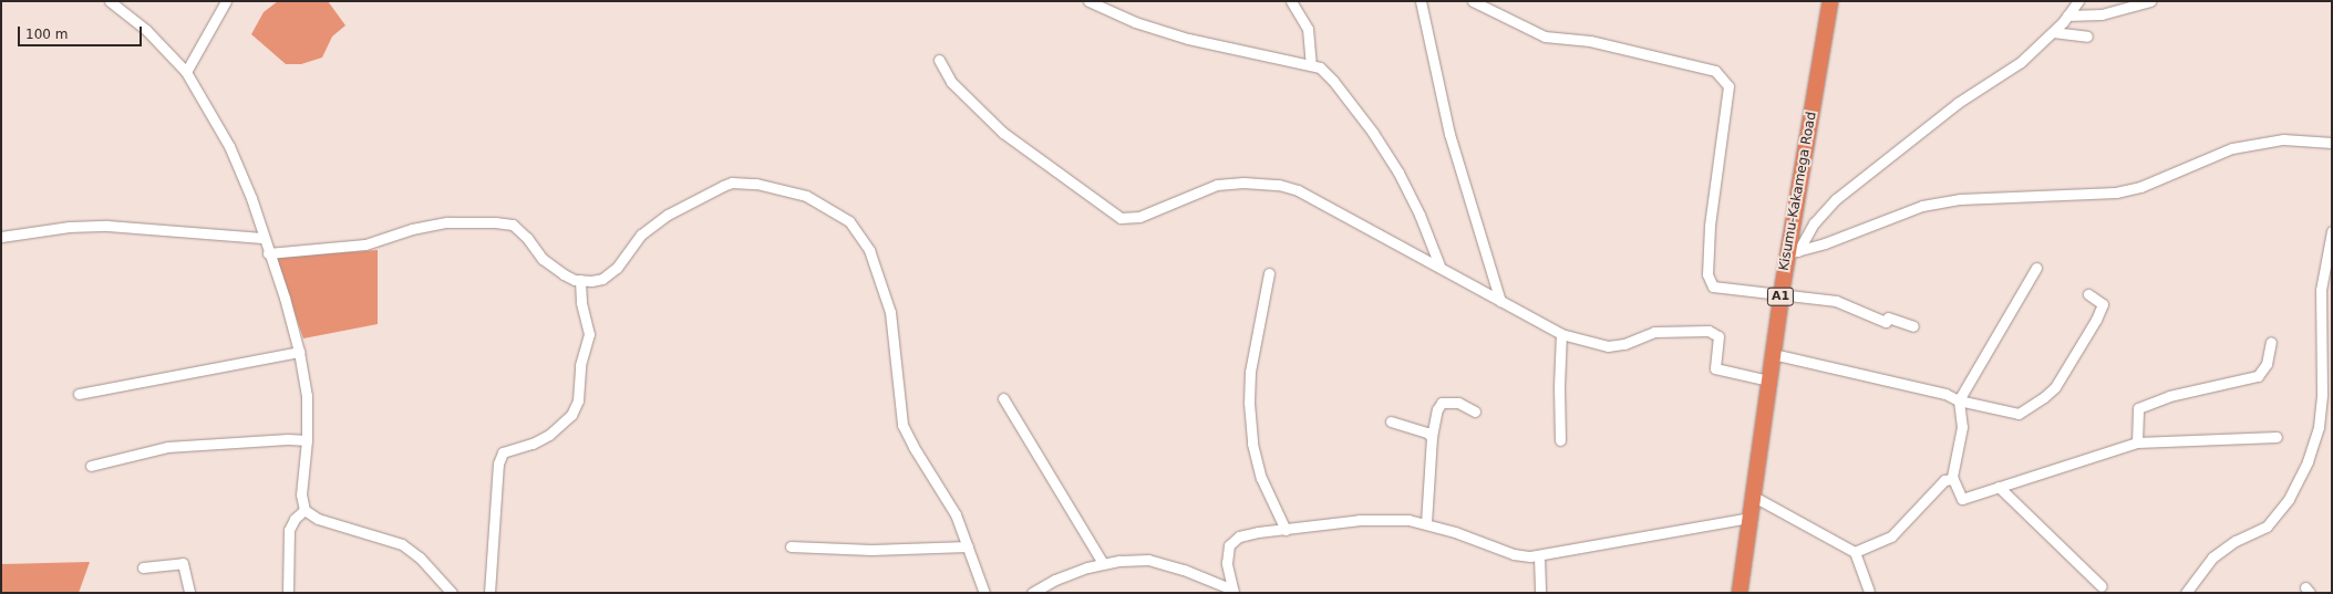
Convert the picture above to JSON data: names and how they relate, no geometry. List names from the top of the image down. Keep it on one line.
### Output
{"streets":{"highway":["Kisumu-Kakamega Road","A1"]},"scale_bar":"100 m"}
